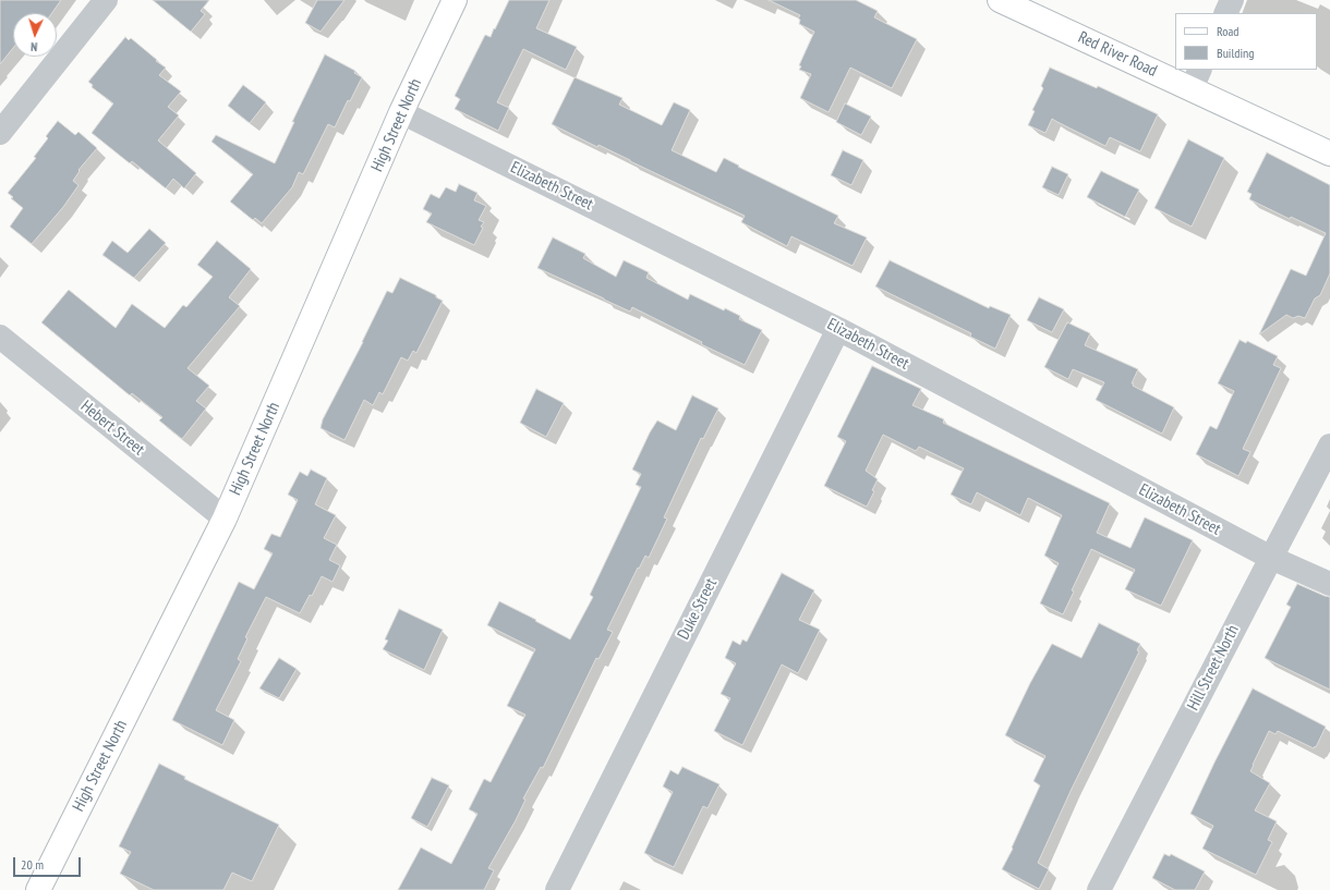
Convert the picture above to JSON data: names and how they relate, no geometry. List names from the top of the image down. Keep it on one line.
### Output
{"streets":{"main road":["Red River Road","High Street North"],"street":["Elizabeth Street","Hebert Street","Duke Street","Hill Street North"]},"crossings":[["High Street North","Elizabeth Street"],["High Street North","Hebert Street"],["Elizabeth Street","Duke Street"],["Elizabeth Street","Hill Street North"]],"legend":["Road","Building"],"scale_bar":"20 m","north":"bottom"}
